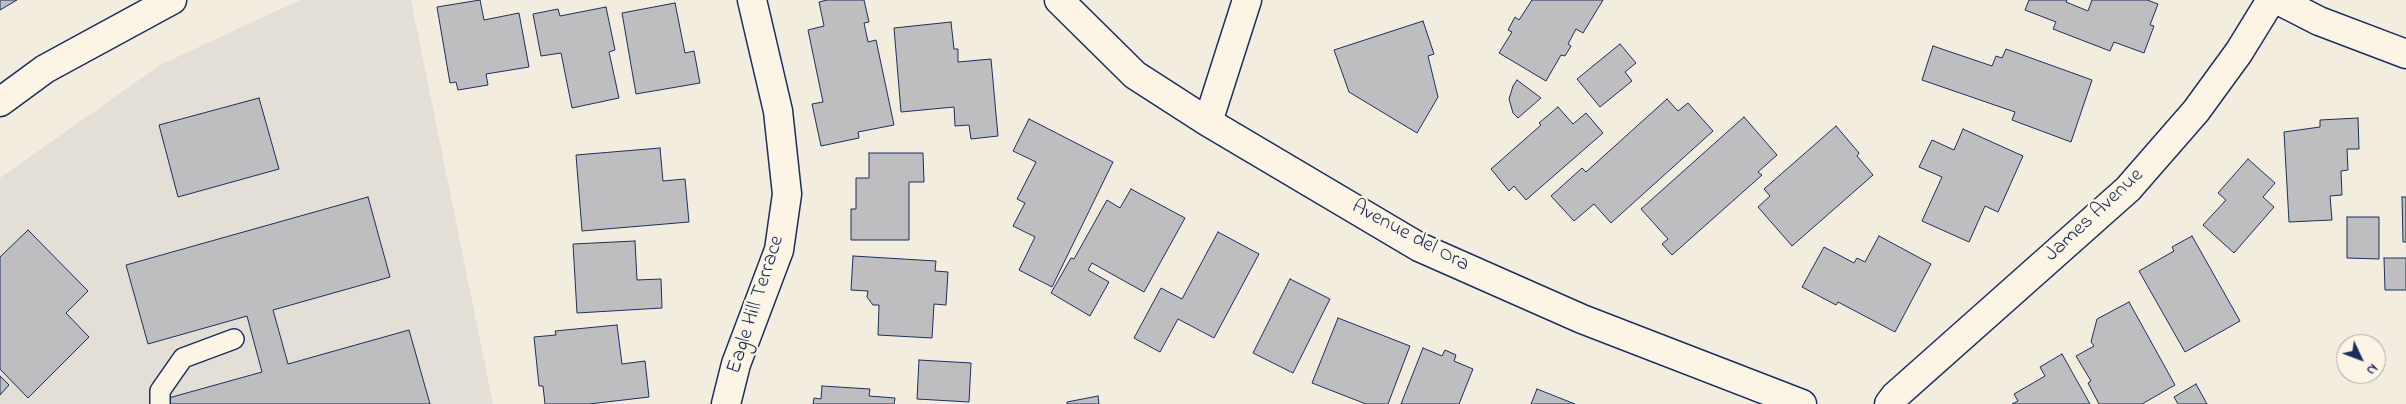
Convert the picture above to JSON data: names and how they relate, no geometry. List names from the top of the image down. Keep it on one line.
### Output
{"streets":{"street":["James Avenue","Avenue del Ora","Eagle Hill Terrace"]},"north":"bottom right"}
